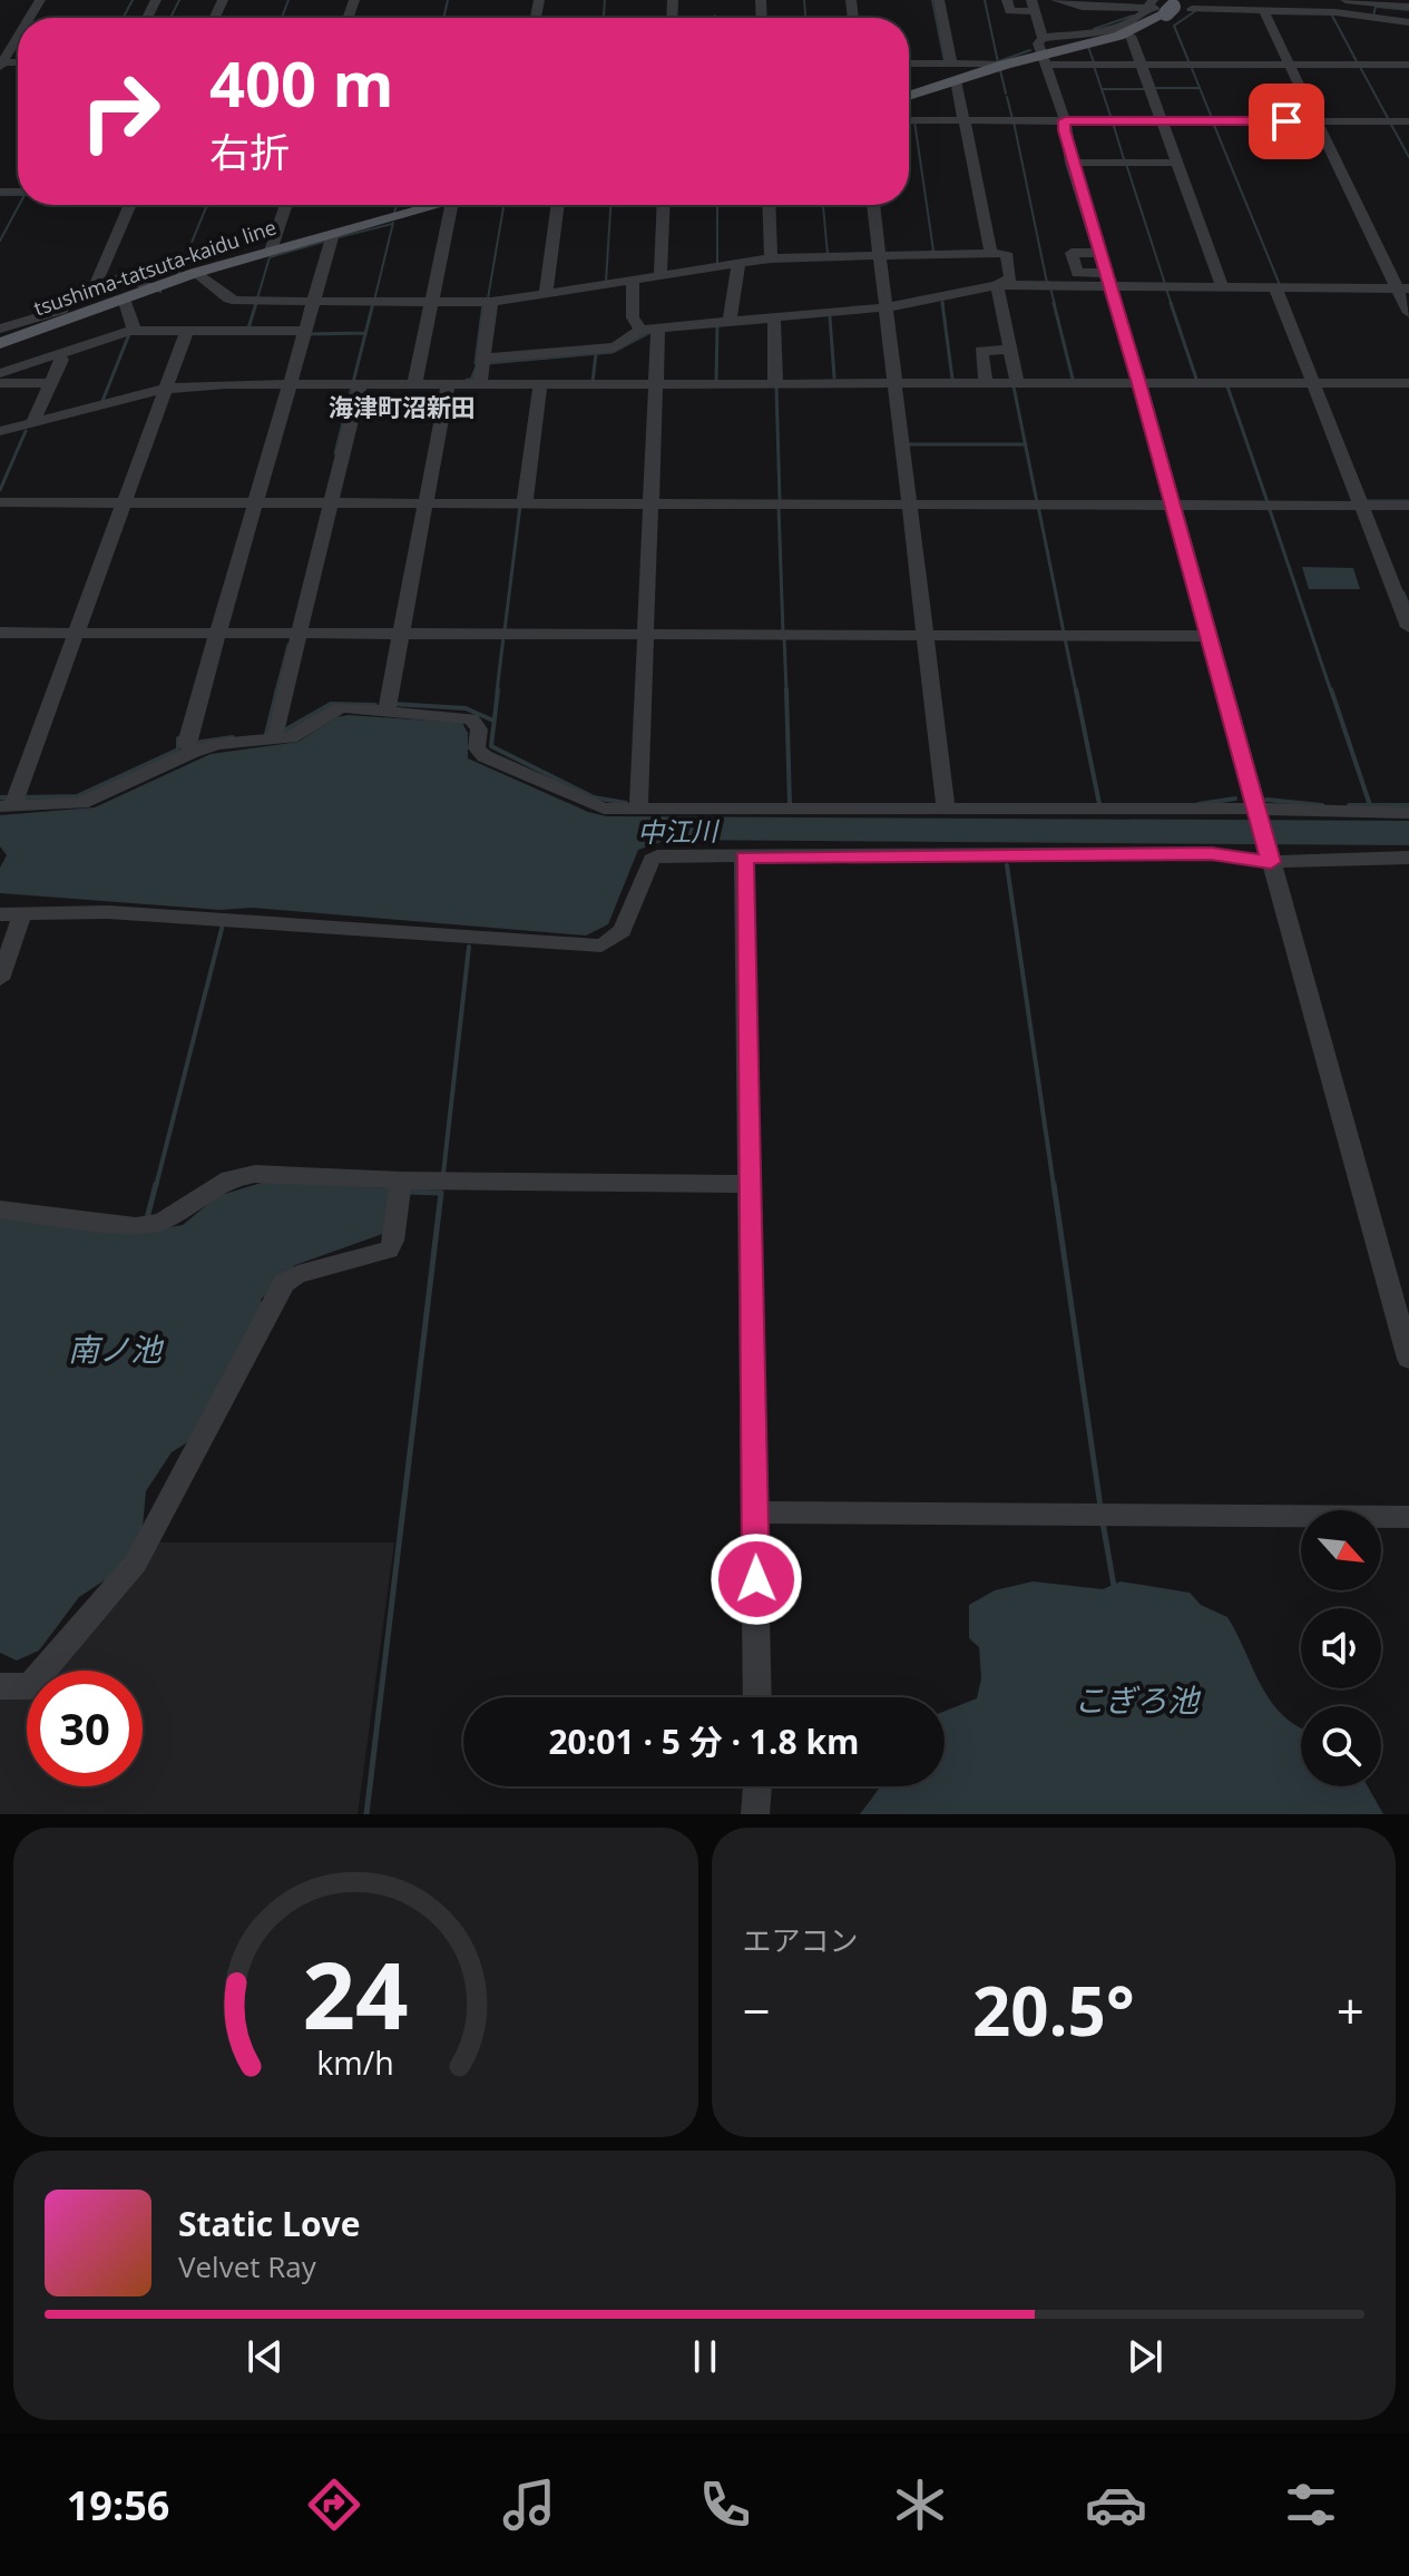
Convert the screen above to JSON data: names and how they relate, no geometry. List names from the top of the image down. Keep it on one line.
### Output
{"streets":{"main road":["tsushima-tatsuta-kaidu line"]},"districts":["海津町沼新田"],"water":["中江川","南ノ池","こぎろ池"],"north":"bottom right","page":{"turn":["400 m","右折"],"limit":"30","trip":"20:01 · 5 分 · 1.8 km","tile":"エアコン","heat":["−","20.5°","+"],"song":["Static Love","Velvet Ray"],"tabs":"19:56","gauge":["24","km/h"]}}
